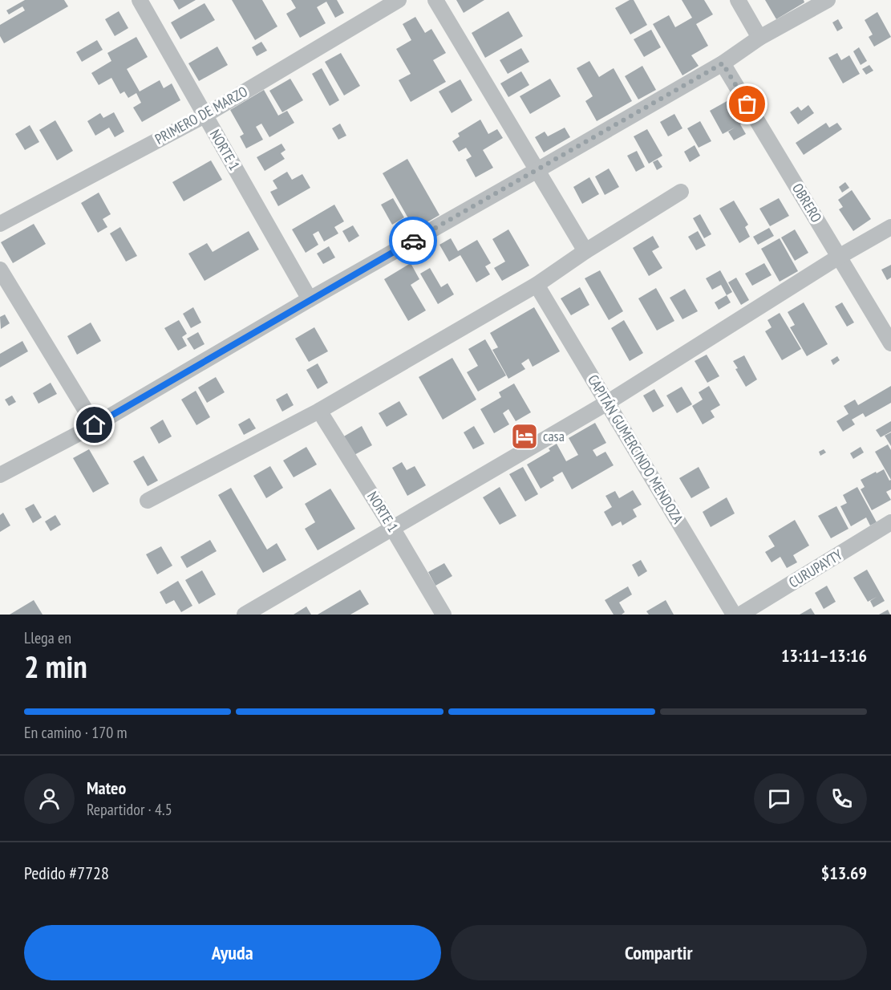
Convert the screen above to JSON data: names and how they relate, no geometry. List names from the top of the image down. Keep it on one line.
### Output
{"streets":{"street":["PRIMERO DE MARZO","NORTE 1","OBRERO","CAPITÁN GUMERCINDO MENDOZA","CURUPAYTY"]},"crossings":[["PRIMERO DE MARZO","NORTE 1"]],"places":{"hotel":["casa"]},"page":{"heading":["2 min","Llega en","13:11–13:16"],"panel":["Mateo","Repartidor · 4.5","Pedido #7728","$13.69"],"bar":"En camino · 170 m","buttons":["Ayuda","Compartir"]}}
